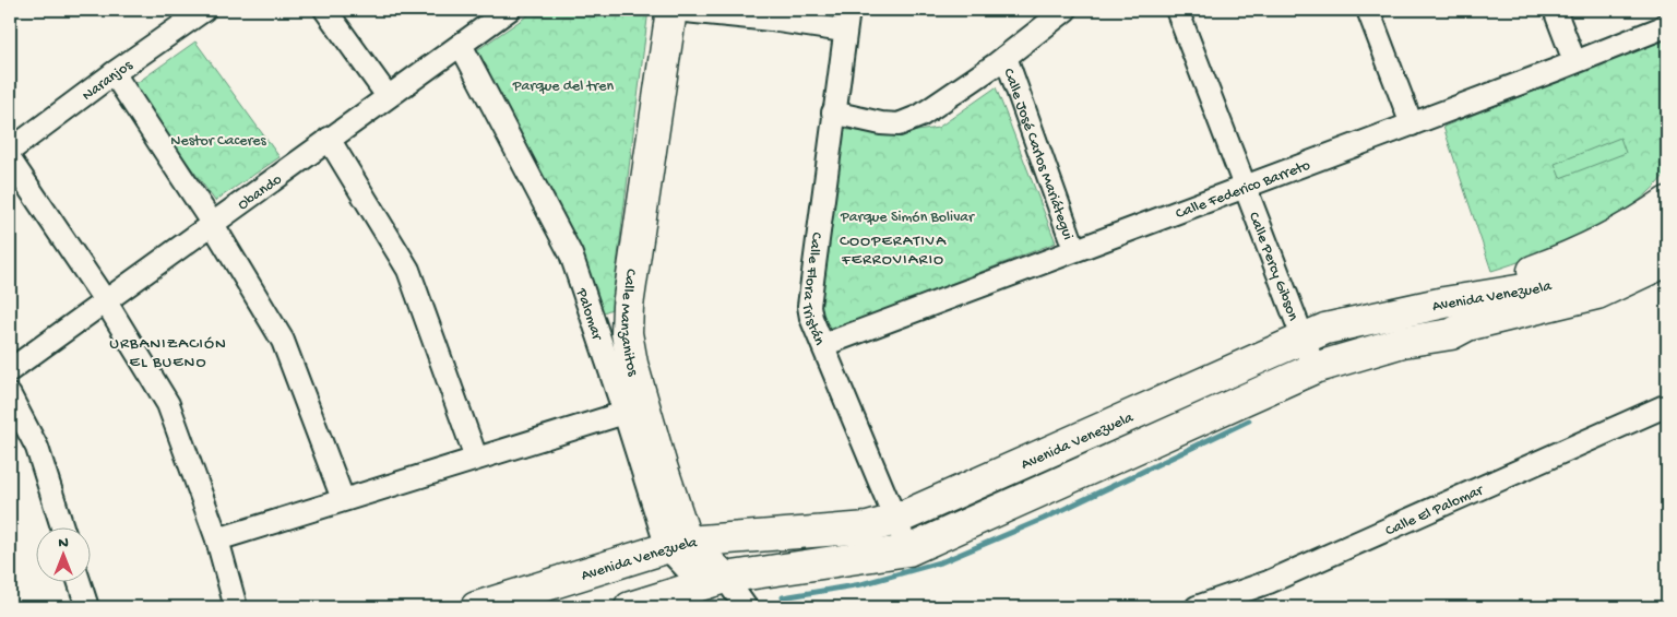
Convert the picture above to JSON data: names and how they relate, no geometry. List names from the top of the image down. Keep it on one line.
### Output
{"streets":{"main road":["Avenida Venezuela","Calle Manzanitos"],"street":["Naranjos","Calle José Carlos Mariátegui","Calle Federico Barreto","Obando","Calle Percy Gibson","Calle Flora Tristán","Palomar","Calle El Palomar"]},"crossings":[["Calle José Carlos Mariátegui","Calle Federico Barreto"],["Calle José Carlos Mariátegui","Calle Flora Tristán"],["Calle Federico Barreto","Calle Percy Gibson"],["Calle Federico Barreto","Calle Flora Tristán"],["Obando","Palomar"],["Calle Percy Gibson","Avenida Venezuela"],["Calle Flora Tristán","Avenida Venezuela"],["Avenida Venezuela","Palomar"],["Avenida Venezuela","Calle Manzanitos"],["Palomar","Calle Manzanitos"]],"districts":["COOPERATIVA FERROVIARIO","URBANIZACIÓN EL BUENO"],"parks":["Parque del tren","Nestor Caceres","Parque Simón Bolivar"],"north":"top"}
